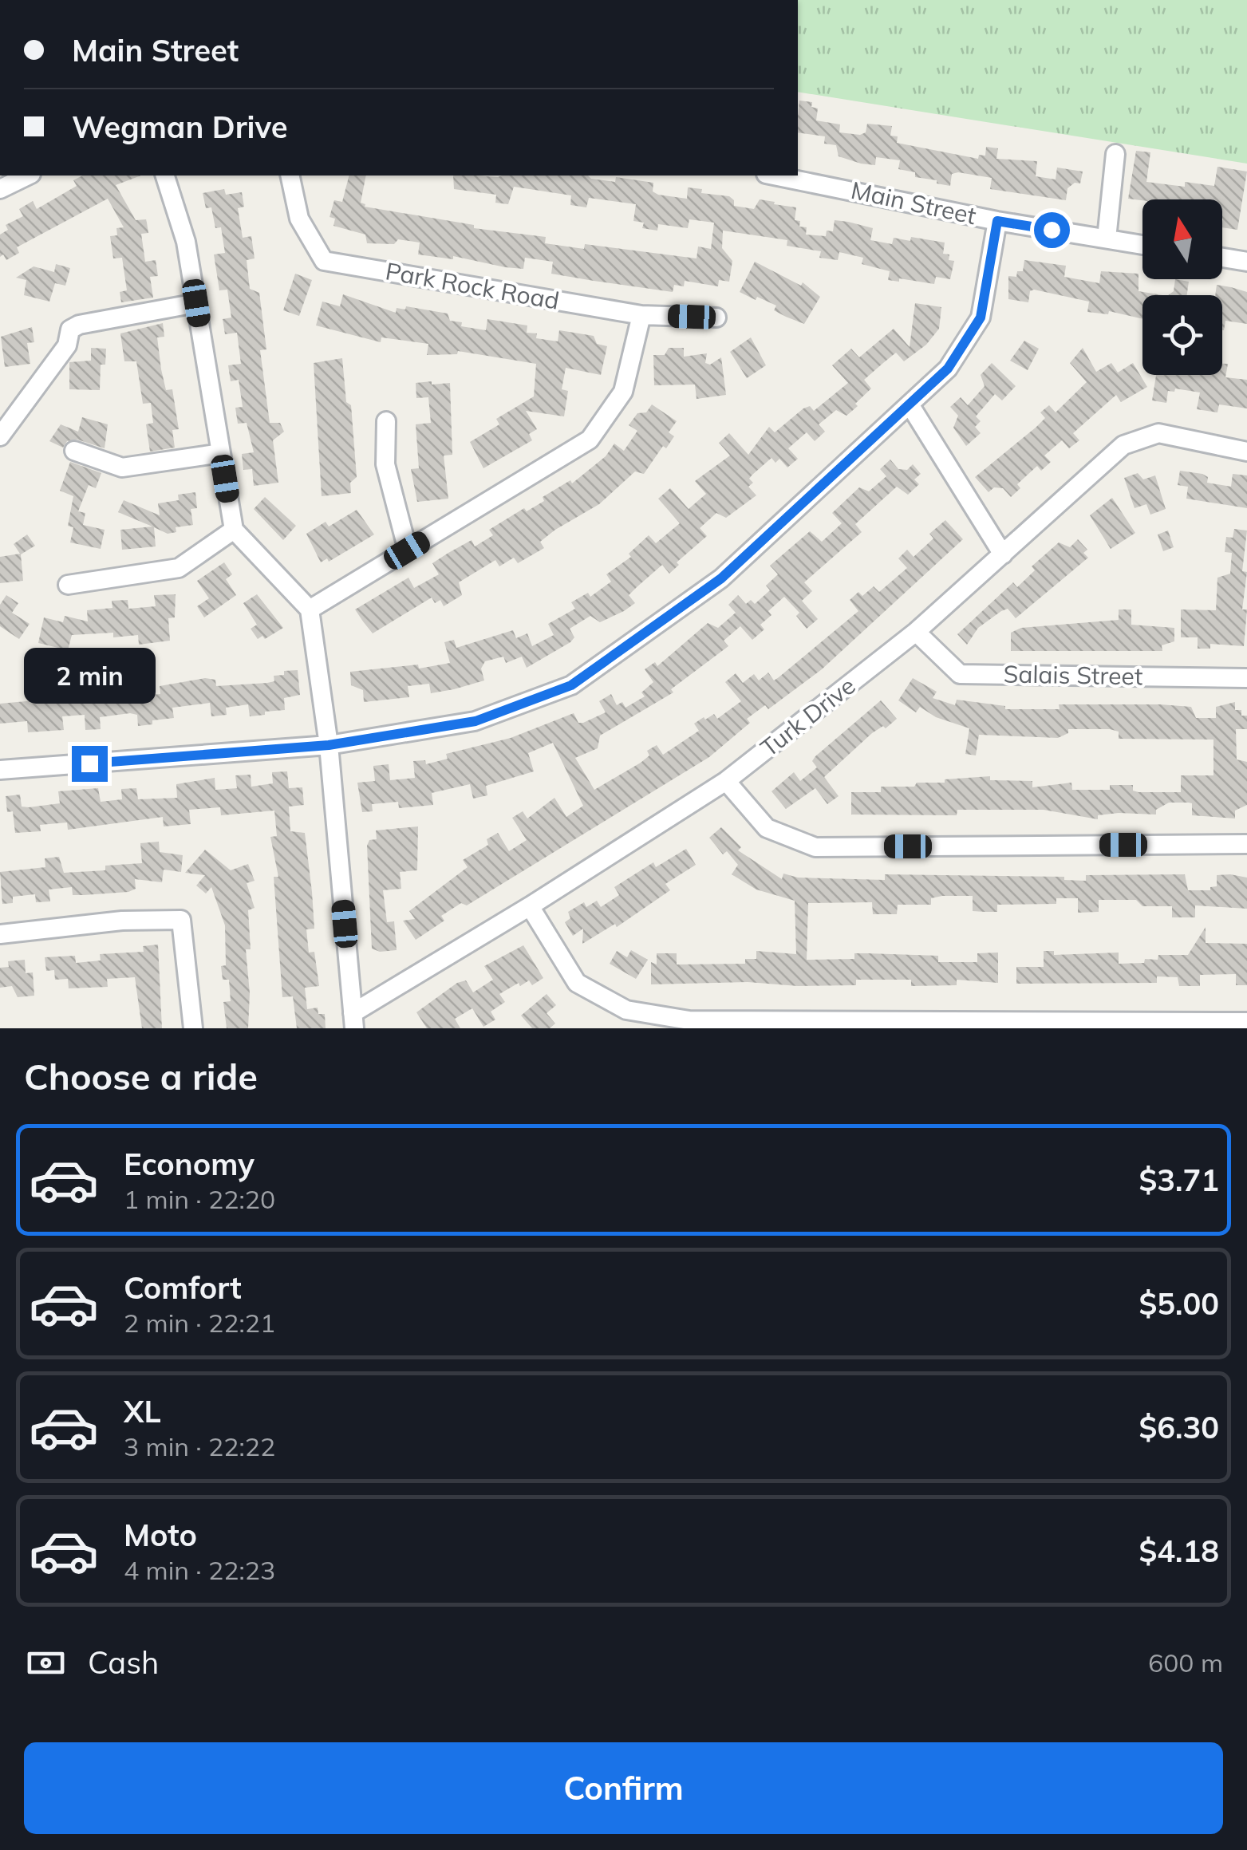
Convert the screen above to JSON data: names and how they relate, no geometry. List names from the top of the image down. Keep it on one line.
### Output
{"streets":{"street":["Main Street","Park Rock Road","Salais Street","Turk Drive"]},"crossings":[["Salais Street","Turk Drive"]],"north":"top","page":{"banner":["Main Street","Wegman Drive"],"bubble":"2 min","heading":"Choose a ride","list":[{"name":"Economy","note":"1 min · 22:20","value":"$3.71"},{"name":"Comfort","note":"2 min · 22:21","value":"$5.00"},{"name":"XL","note":"3 min · 22:22","value":"$6.30"},{"name":"Moto","note":"4 min · 22:23","value":"$4.18"}],"pay":["Cash","600 m"],"buttons":"Confirm"}}
